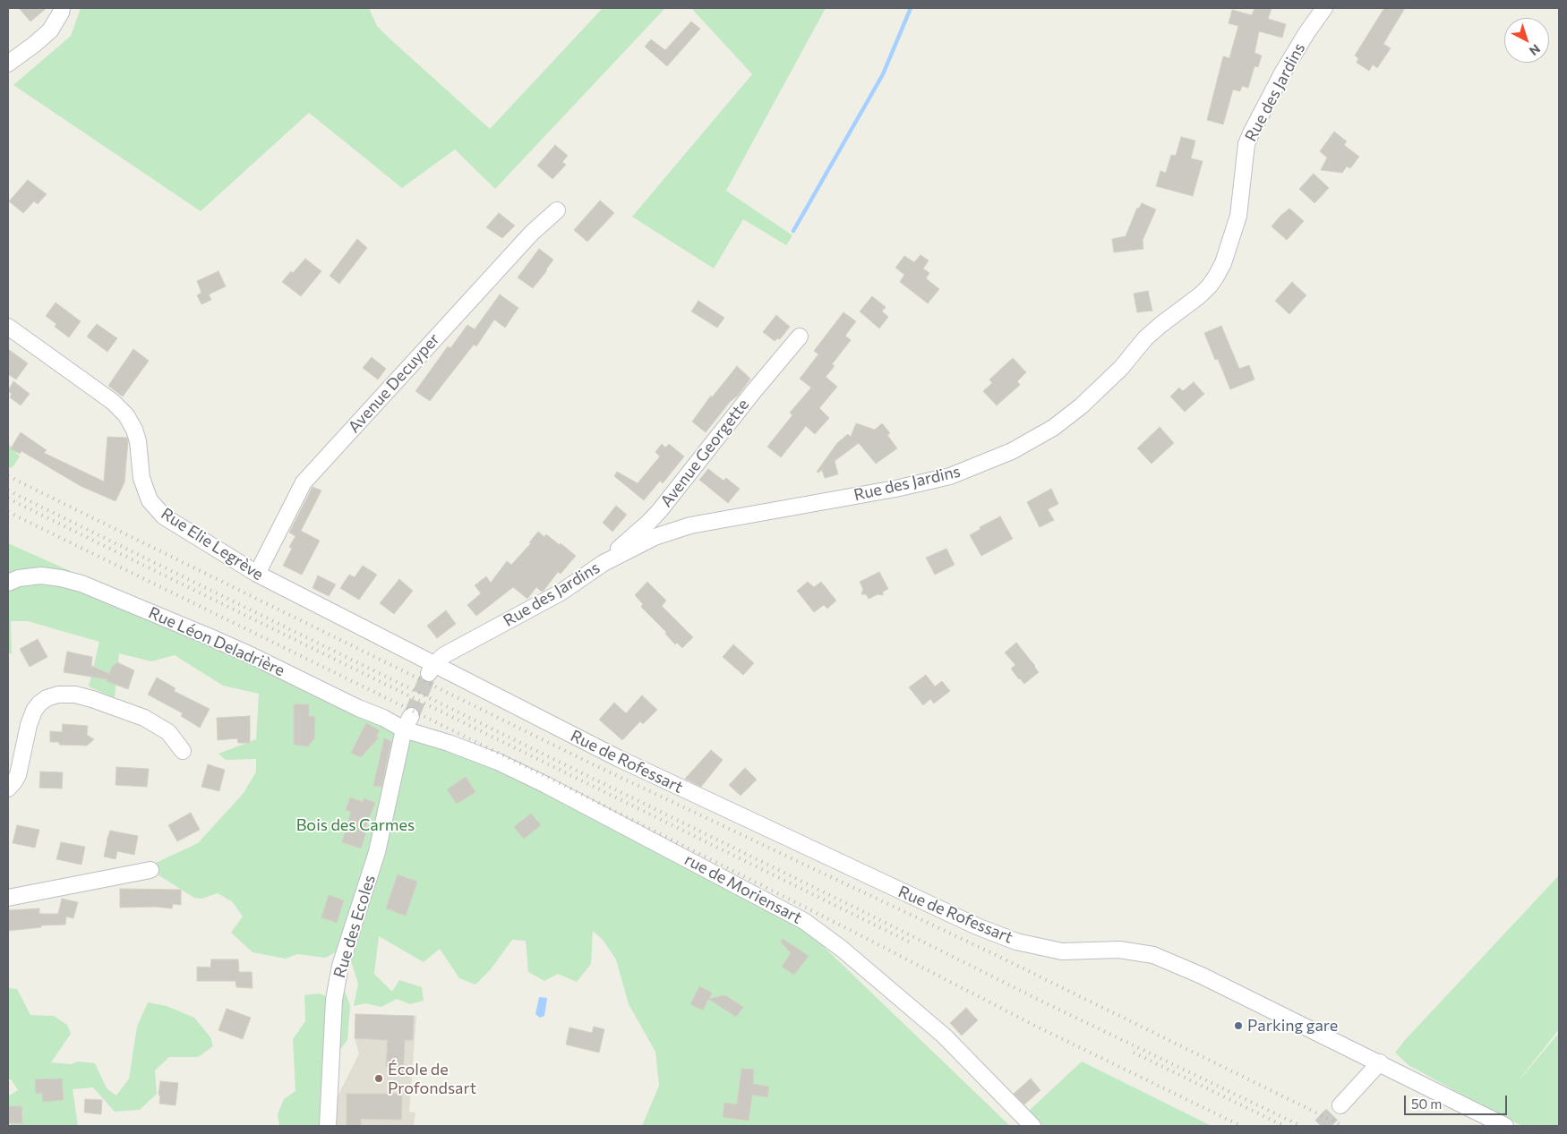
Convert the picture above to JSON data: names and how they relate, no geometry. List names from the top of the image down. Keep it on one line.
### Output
{"streets":{"street":["Rue des Jardins","Avenue Decuyper","Avenue Georgette","Rue Elie Legrève","Rue Léon Deladrière","Rue de Rofessart","rue de Moriensart","Rue des Ecoles"]},"crossings":[["Rue des Jardins","Avenue Georgette"],["Rue des Jardins","Rue de Rofessart"],["Avenue Decuyper","Rue Elie Legrève"],["Rue Elie Legrève","Rue de Rofessart"],["Rue Léon Deladrière","rue de Moriensart"],["Rue Léon Deladrière","Rue des Ecoles"],["rue de Moriensart","Rue des Ecoles"]],"parks":["Bois des Carmes"],"places":["Parking gare","École de Profondsart"],"scale_bar":"50 m","north":"bottom right"}
